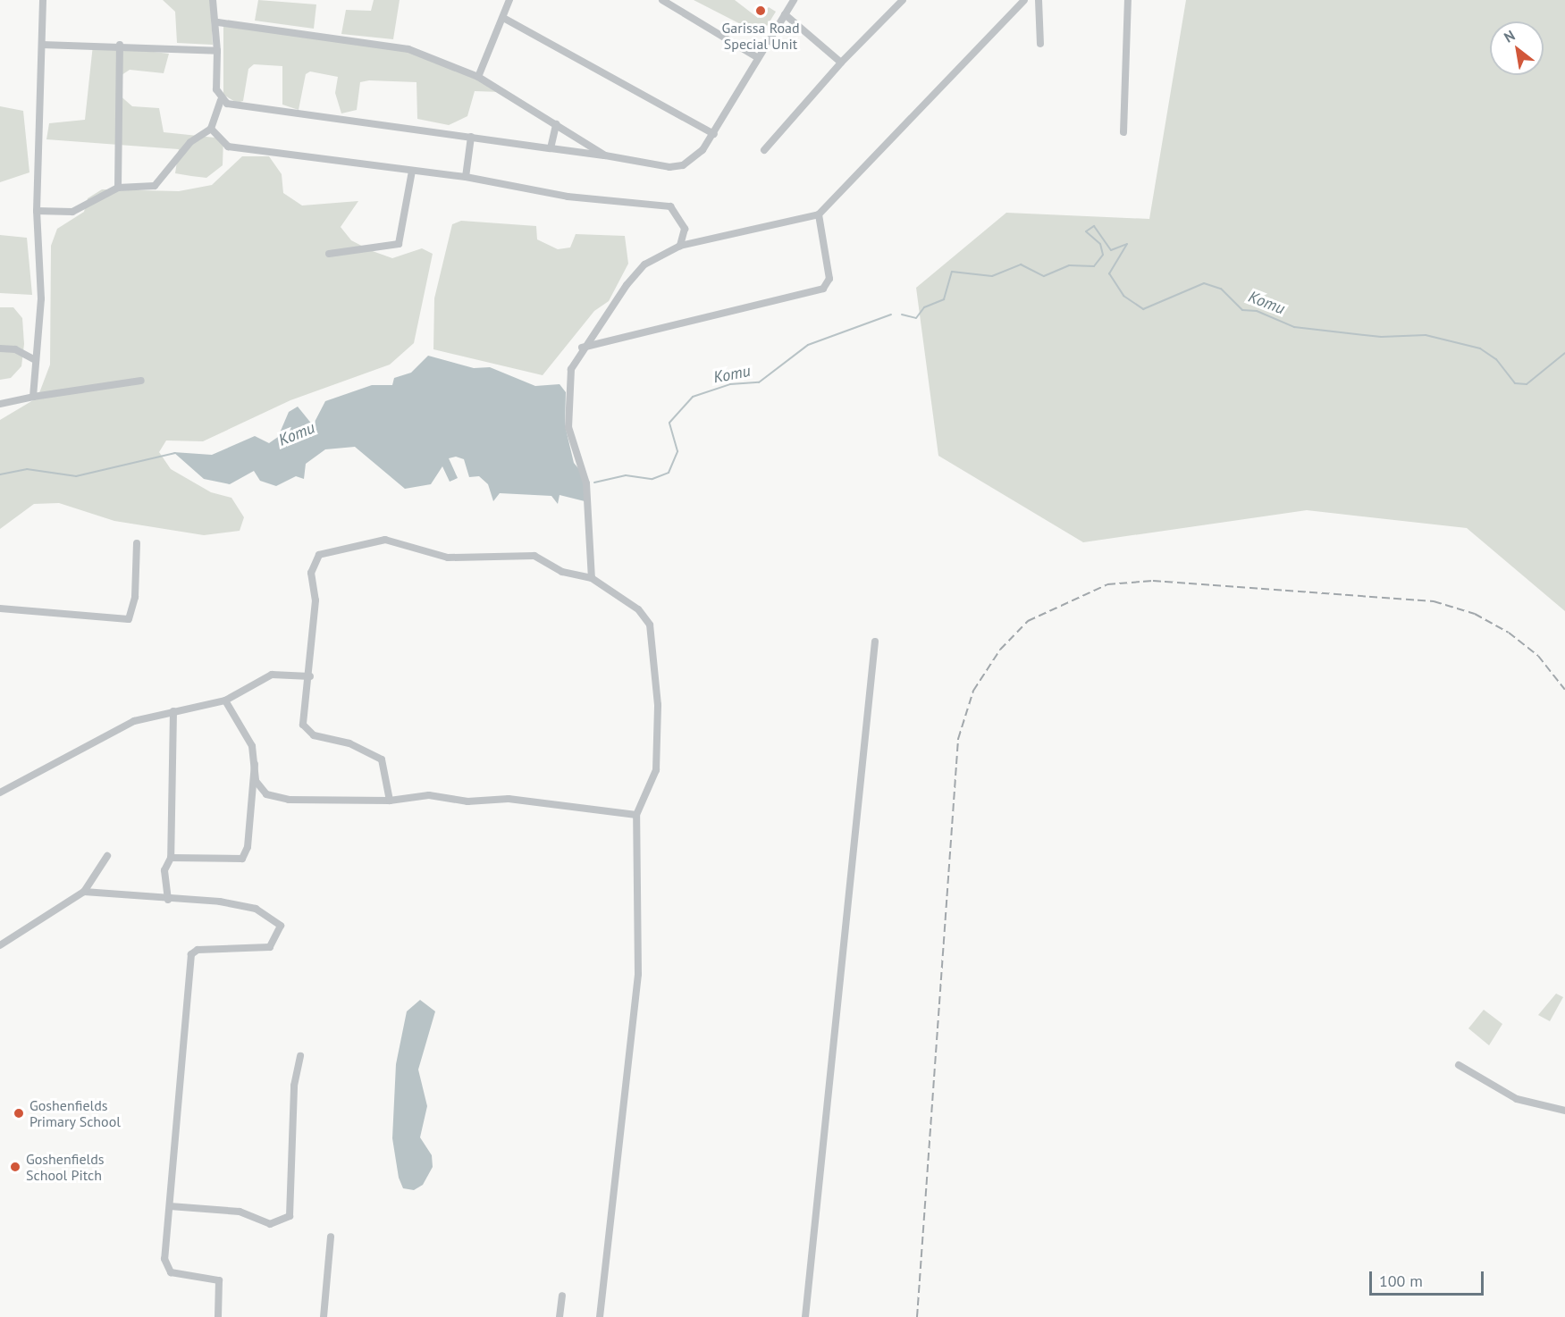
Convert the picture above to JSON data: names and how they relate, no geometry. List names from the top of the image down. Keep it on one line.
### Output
{"water":["Komu"],"places":["Garissa Road Special Unit","Goshenfields Primary School","Goshenfields School Pitch"],"scale_bar":"100 m","north":"top left"}
